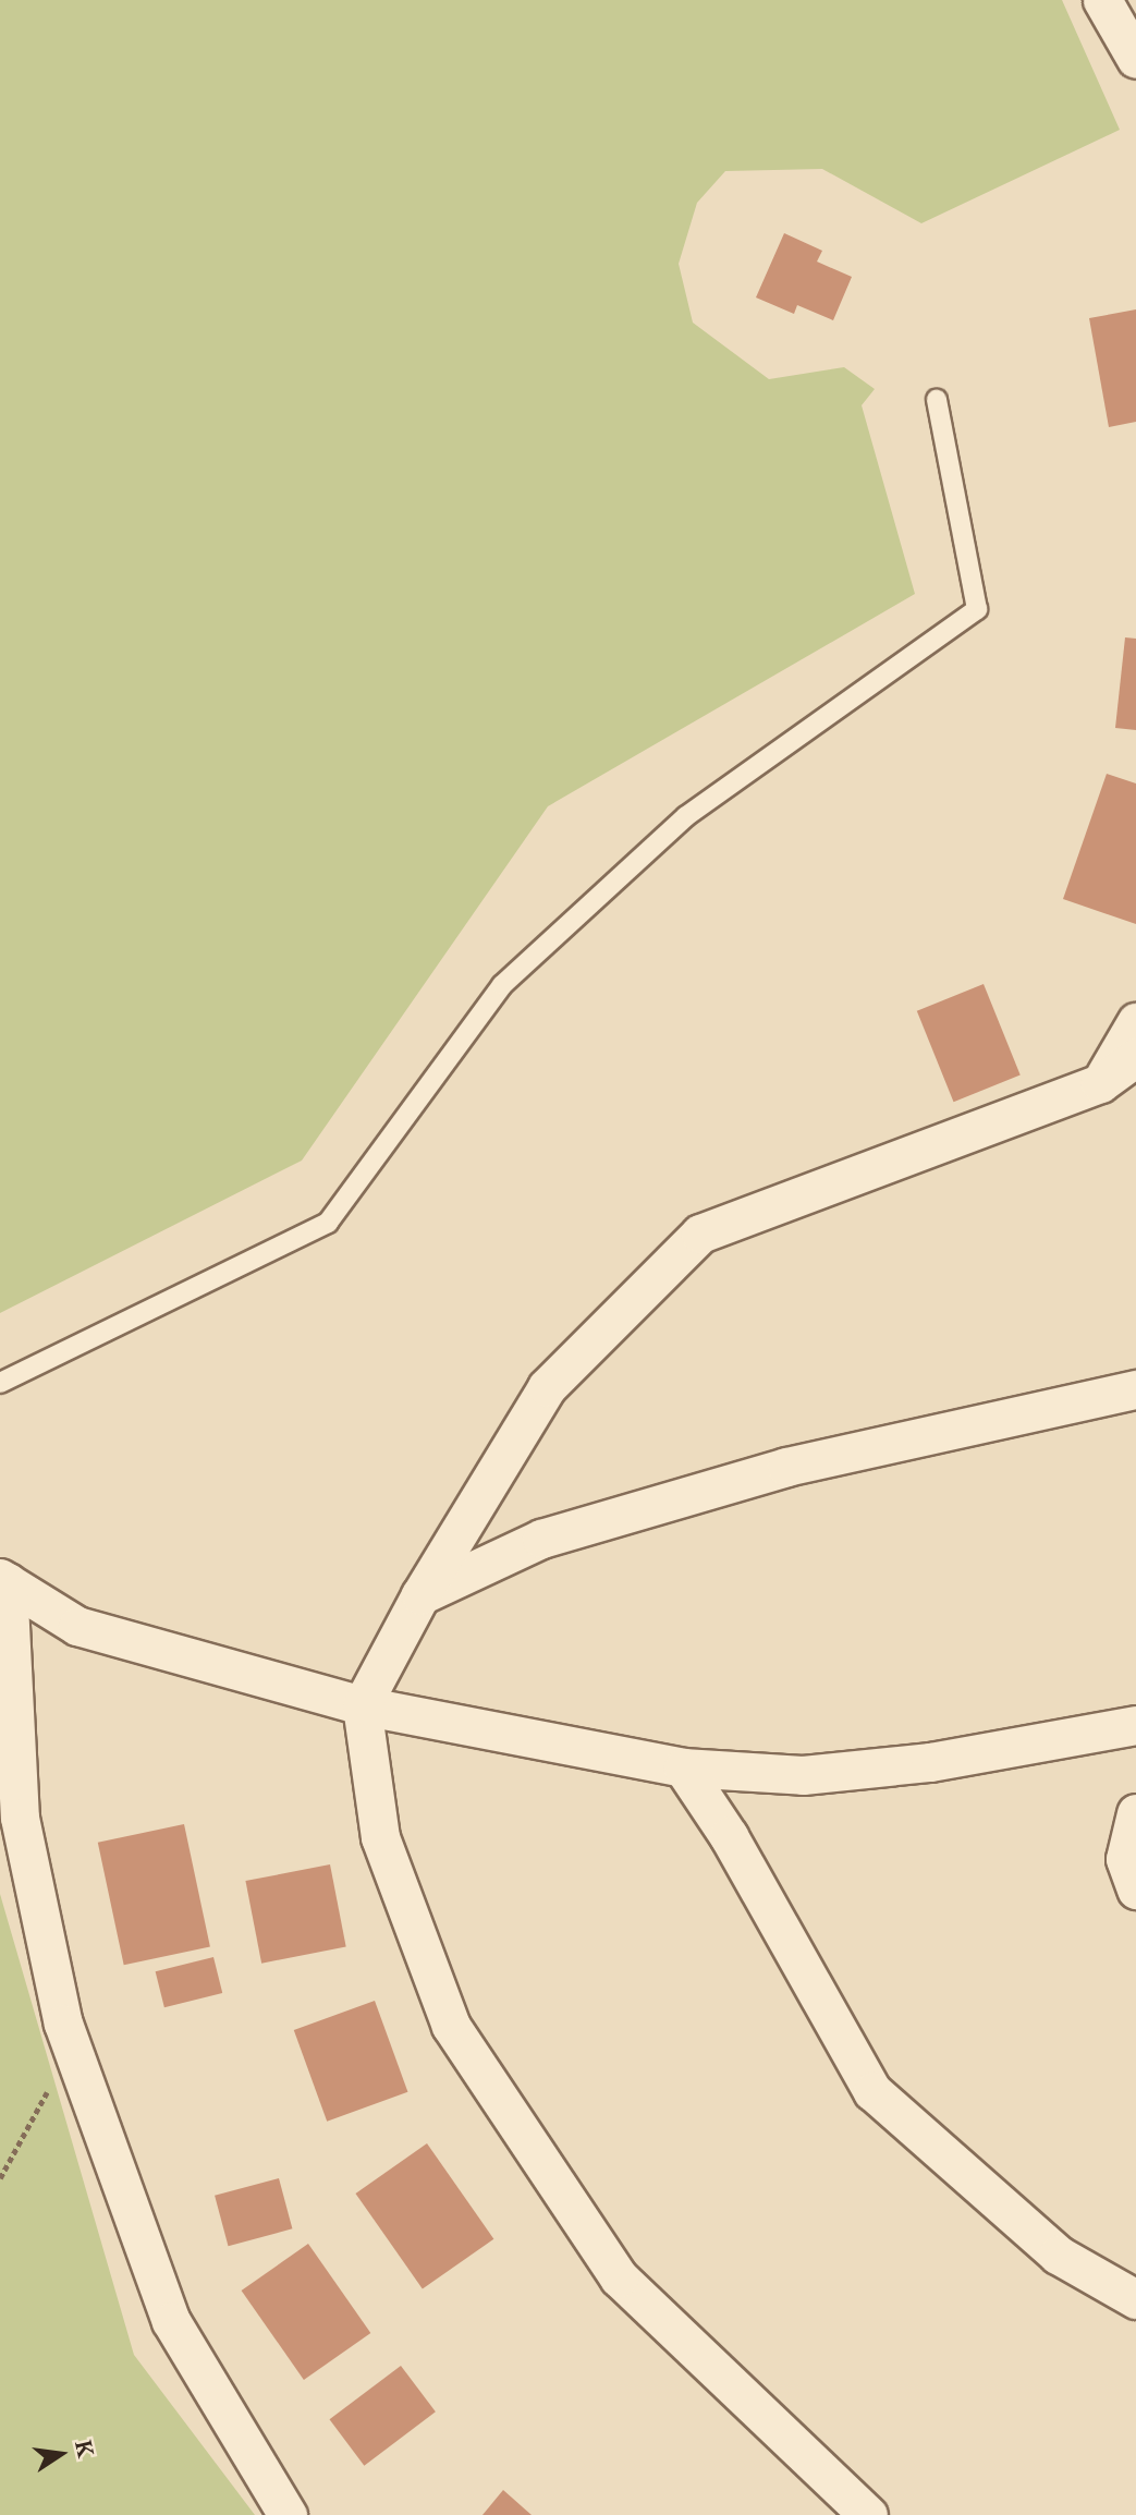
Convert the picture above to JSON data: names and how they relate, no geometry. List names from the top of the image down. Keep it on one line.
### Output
{"north":"right"}
